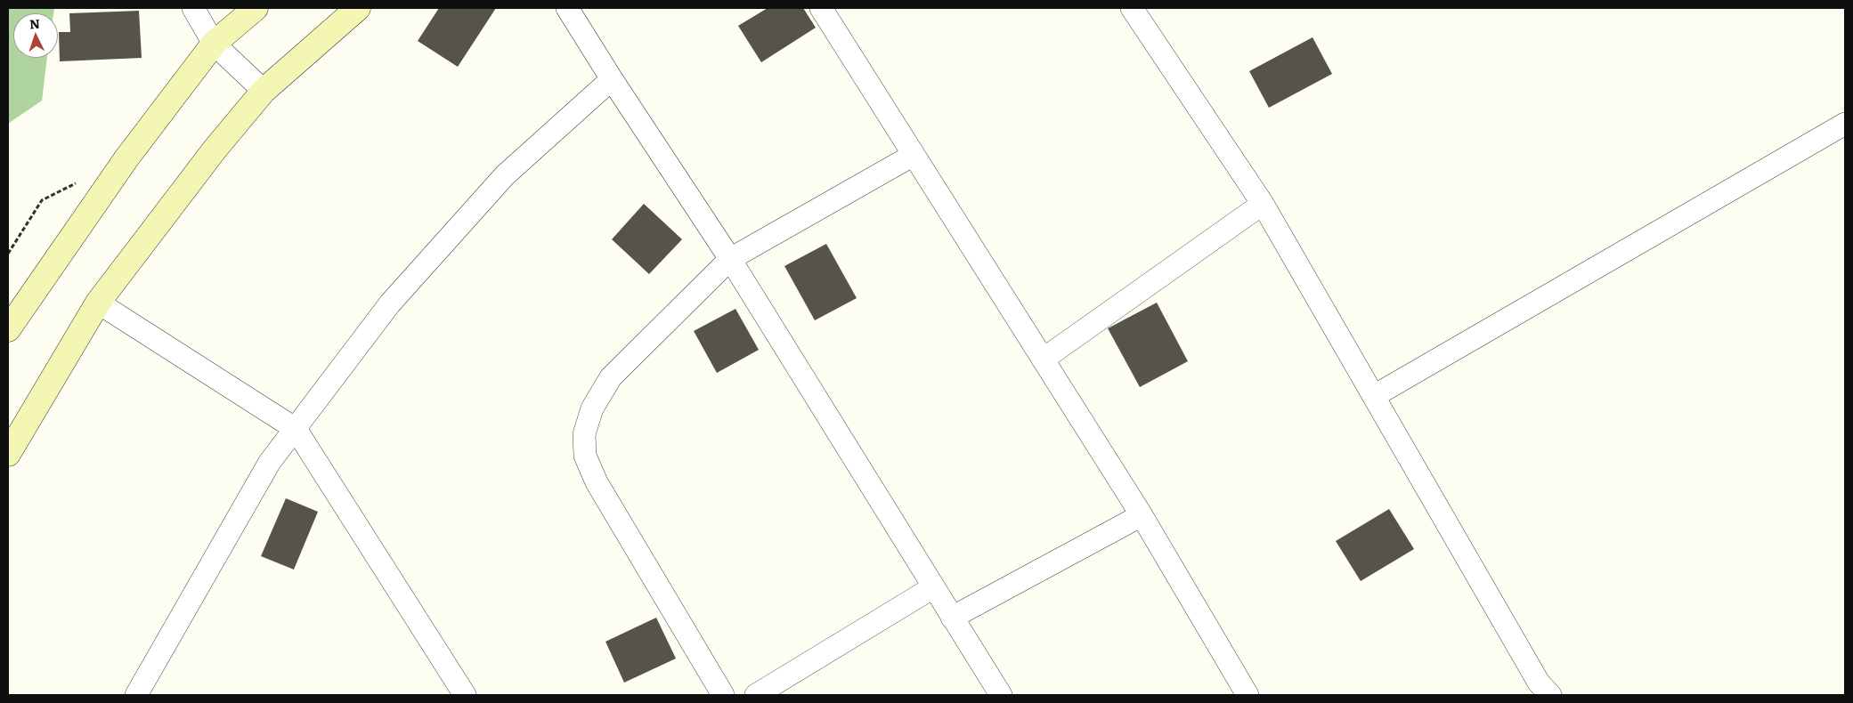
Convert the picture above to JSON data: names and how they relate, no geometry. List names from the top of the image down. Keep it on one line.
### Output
{"north":"top"}
